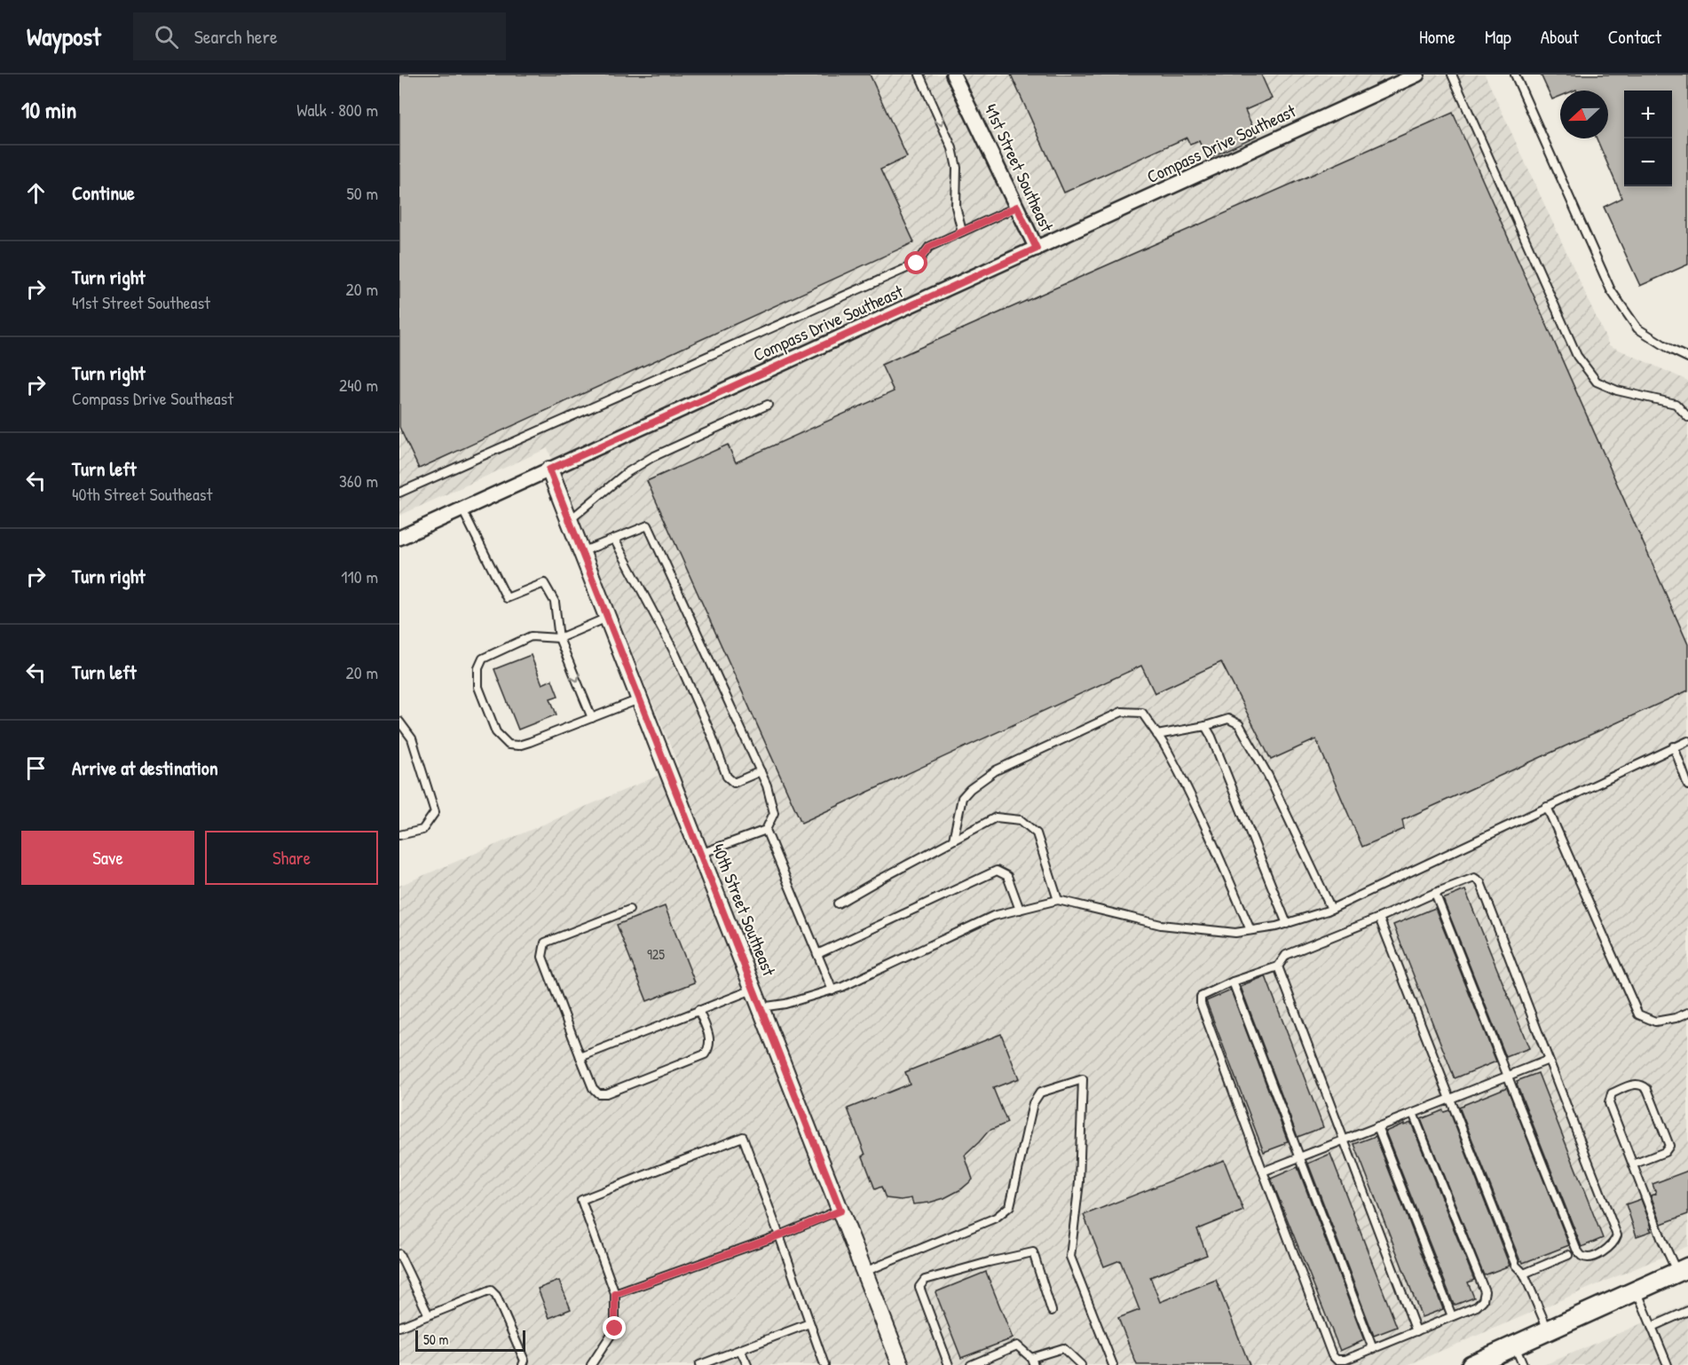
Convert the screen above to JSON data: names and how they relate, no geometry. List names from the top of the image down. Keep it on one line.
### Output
{"streets":{"street":["Compass Drive Southeast","41st Street Southeast","40th Street Southeast"]},"crossings":[["Compass Drive Southeast","41st Street Southeast"],["Compass Drive Southeast","40th Street Southeast"]],"house_numbers":["925"],"scale_bar":"50 m","north":"left","page":{"header":"Waypost","search":"Search here","nav":["Home","Map","About","Contact"],"heading":["10 min","Walk · 800 m"],"map_buttons":["+","−"],"list":[["Continue","50 m"],["Turn right","41st Street Southeast","20 m"],["Turn right","Compass Drive Southeast","240 m"],["Turn left","40th Street Southeast","360 m"],["Turn right","110 m"],["Turn left","20 m"],"Arrive at destination"],"buttons":["Save","Share"],"scale":"50 m"}}
